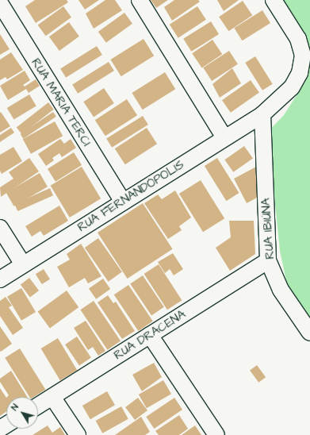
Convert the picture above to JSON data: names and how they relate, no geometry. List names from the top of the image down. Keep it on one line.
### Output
{"streets":{"street":["RUA MARIA TERCI","RUA FERNANDÓPOLIS","RUA IBIÚNA","RUA DRACENA"]},"crossings":[["RUA MARIA TERCI","RUA FERNANDÓPOLIS"],["RUA FERNANDÓPOLIS","RUA IBIÚNA"],["RUA IBIÚNA","RUA DRACENA"]],"north":"top left"}
